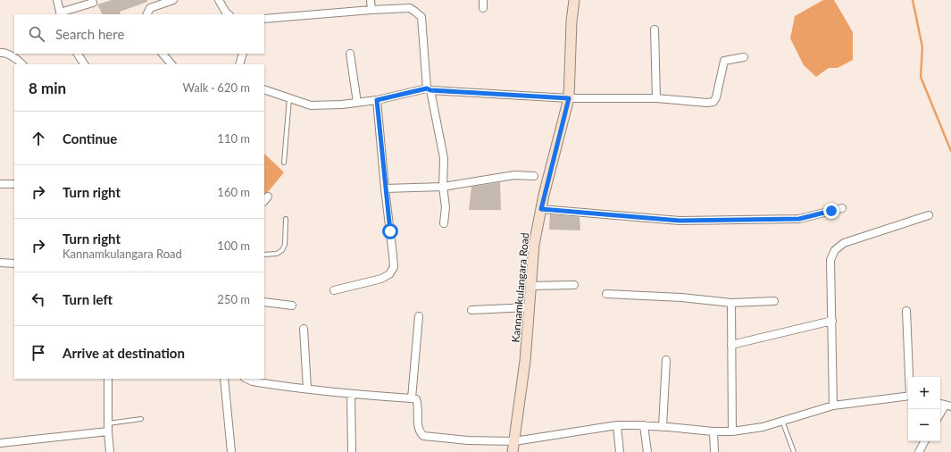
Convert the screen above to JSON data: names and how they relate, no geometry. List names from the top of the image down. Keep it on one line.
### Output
{"streets":{"street":["Kannamkulangara Road"]},"page":{"search":"Search here","heading":["8 min","Walk · 620 m"],"list":[["Continue","110 m"],["Turn right","160 m"],["Turn right","Kannamkulangara Road","100 m"],["Turn left","250 m"],"Arrive at destination"],"map_buttons":["+","−"]}}
